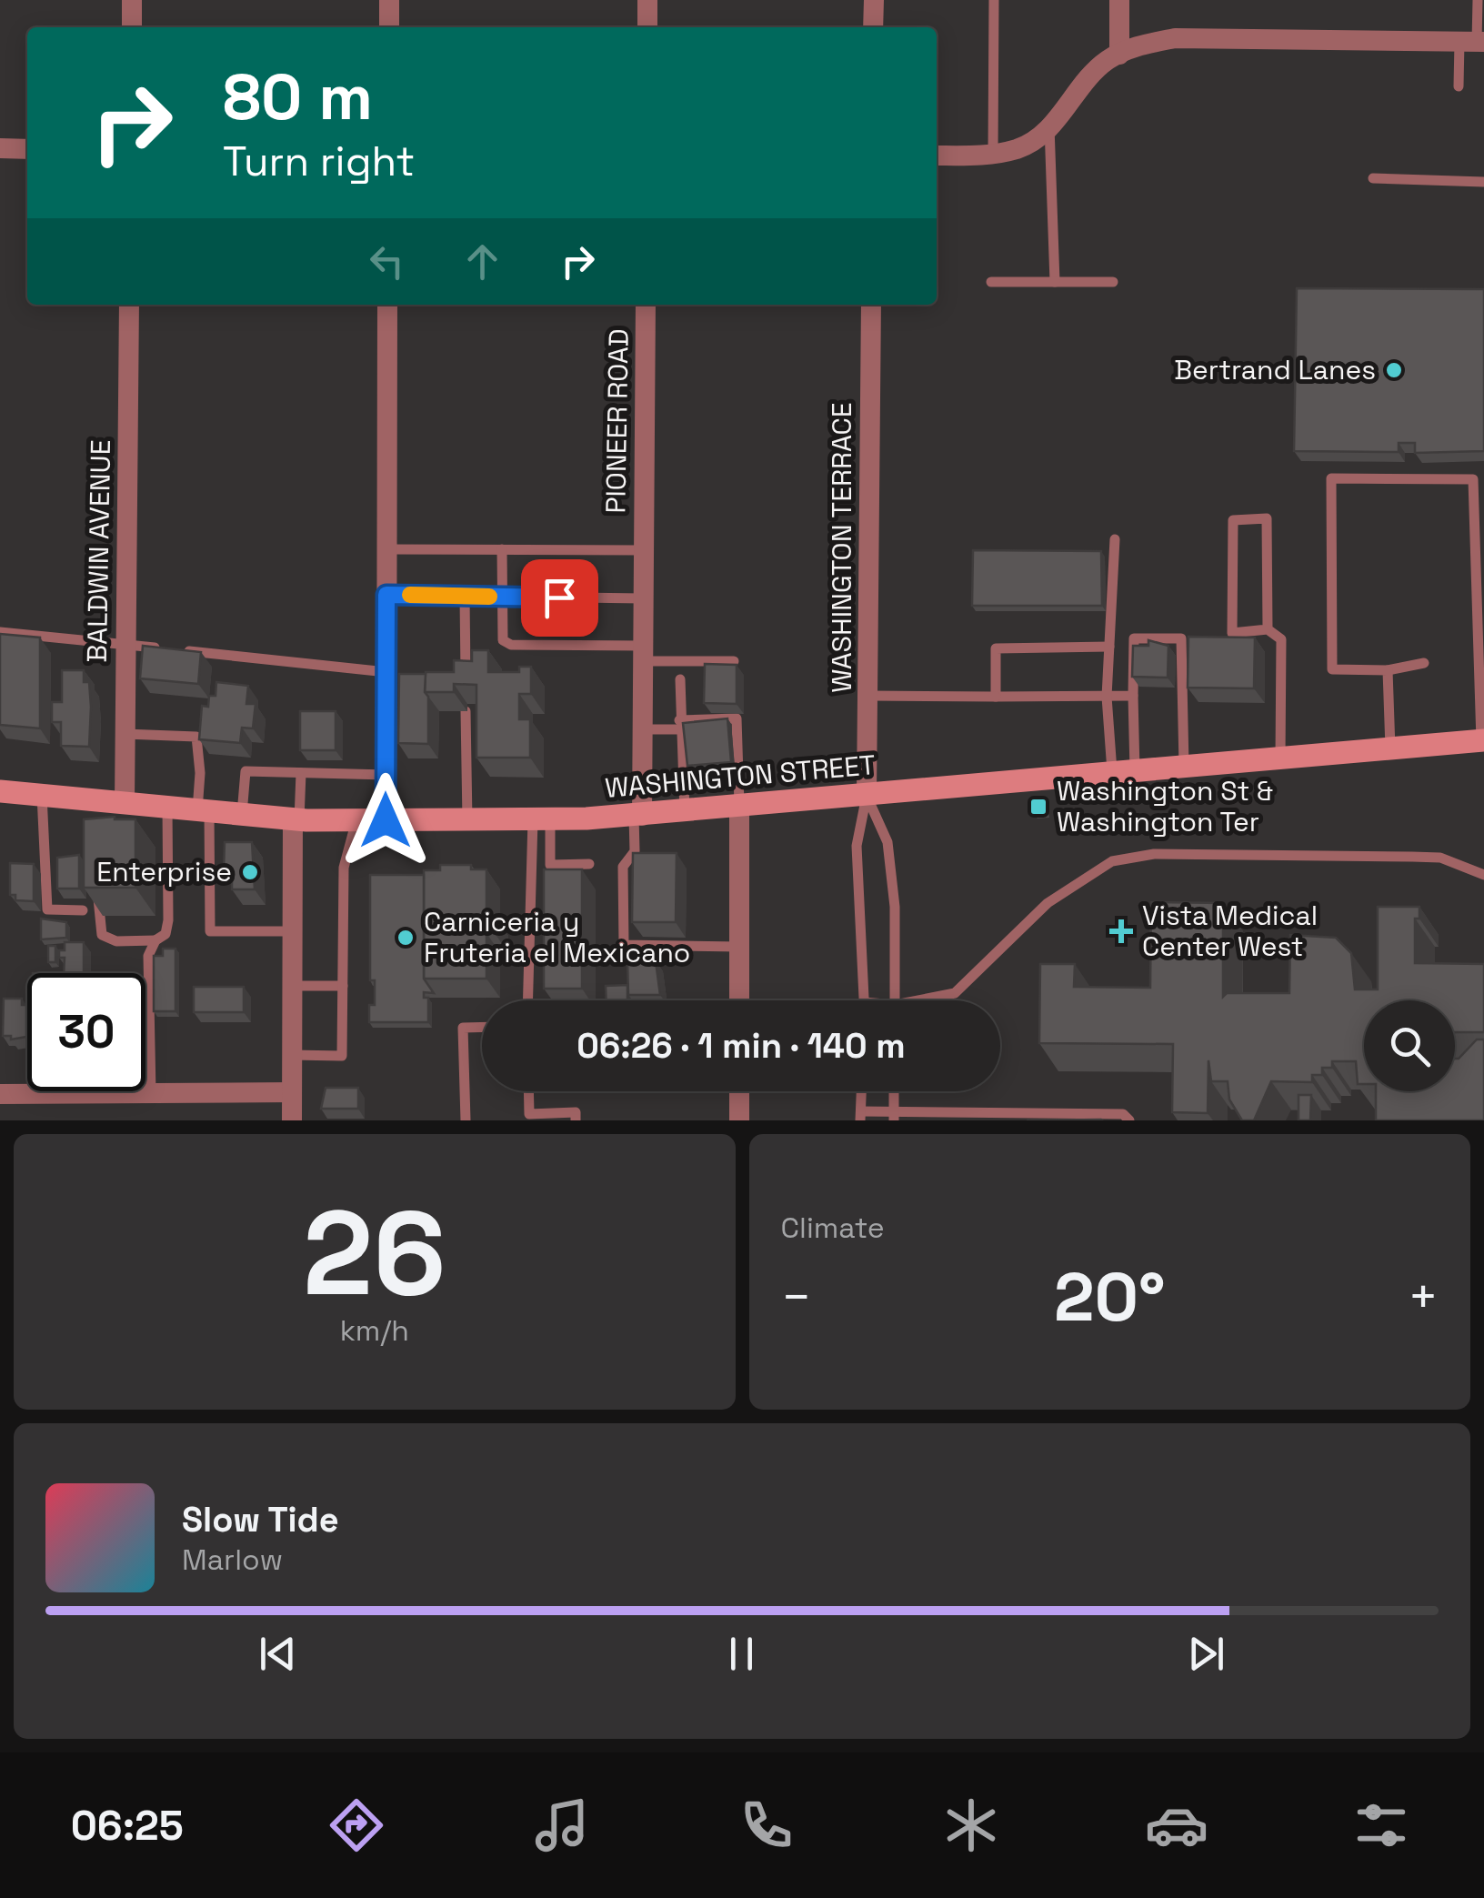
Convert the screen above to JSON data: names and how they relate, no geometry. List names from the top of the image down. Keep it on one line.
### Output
{"streets":{"main road":["WASHINGTON STREET"],"street":["PIONEER ROAD","WASHINGTON TERRACE","BALDWIN AVENUE"]},"crossings":[["PIONEER ROAD","WASHINGTON STREET"],["WASHINGTON TERRACE","WASHINGTON STREET"],["BALDWIN AVENUE","WASHINGTON STREET"]],"places":{"other":["Bertrand Lanes","Enterprise","Carniceria y Fruteria el Mexicano"],"transit":["Washington St & Washington Ter"],"health":["Vista Medical Center West"]},"page":{"turn":["80 m","Turn right"],"limit":"30","trip":"06:26 · 1 min · 140 m","tile":[["26","km/h"],"Climate"],"heat":["−","20°","+"],"song":["Slow Tide","Marlow"],"tabs":"06:25"}}
